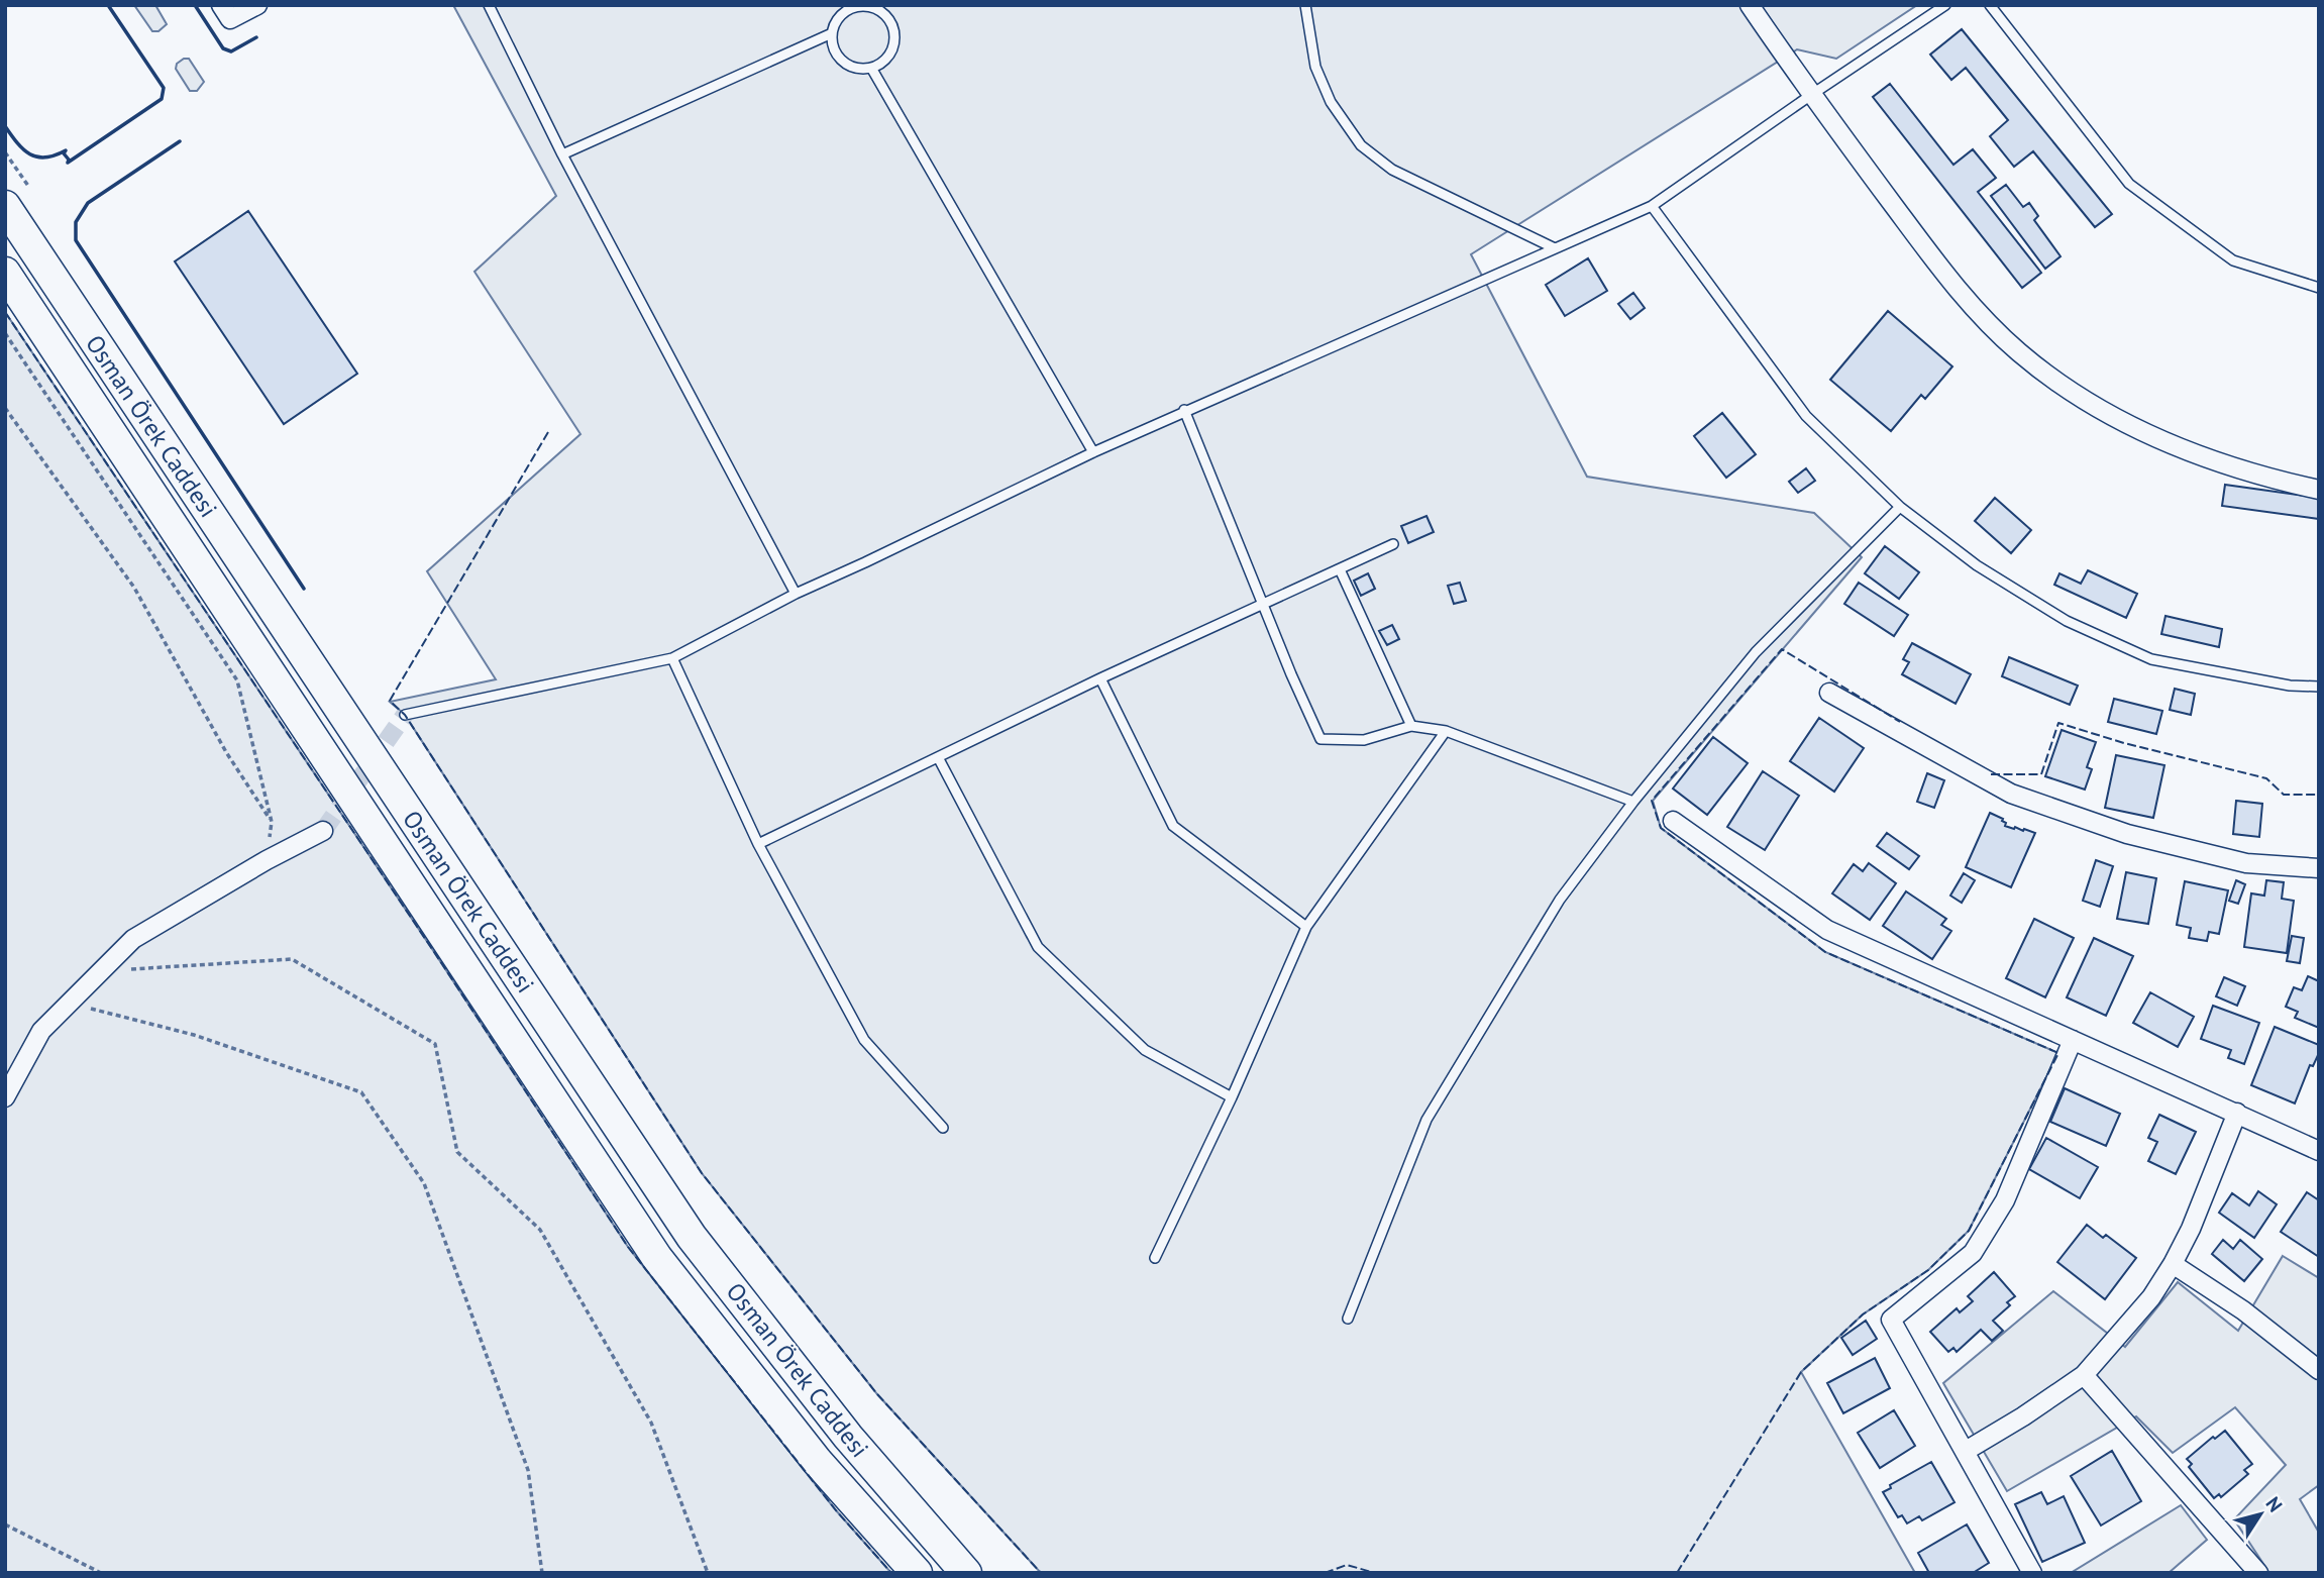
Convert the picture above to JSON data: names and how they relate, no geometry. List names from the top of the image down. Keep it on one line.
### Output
{"streets":{"main road":["Osman Örek Caddesi"]},"north":"top right"}
